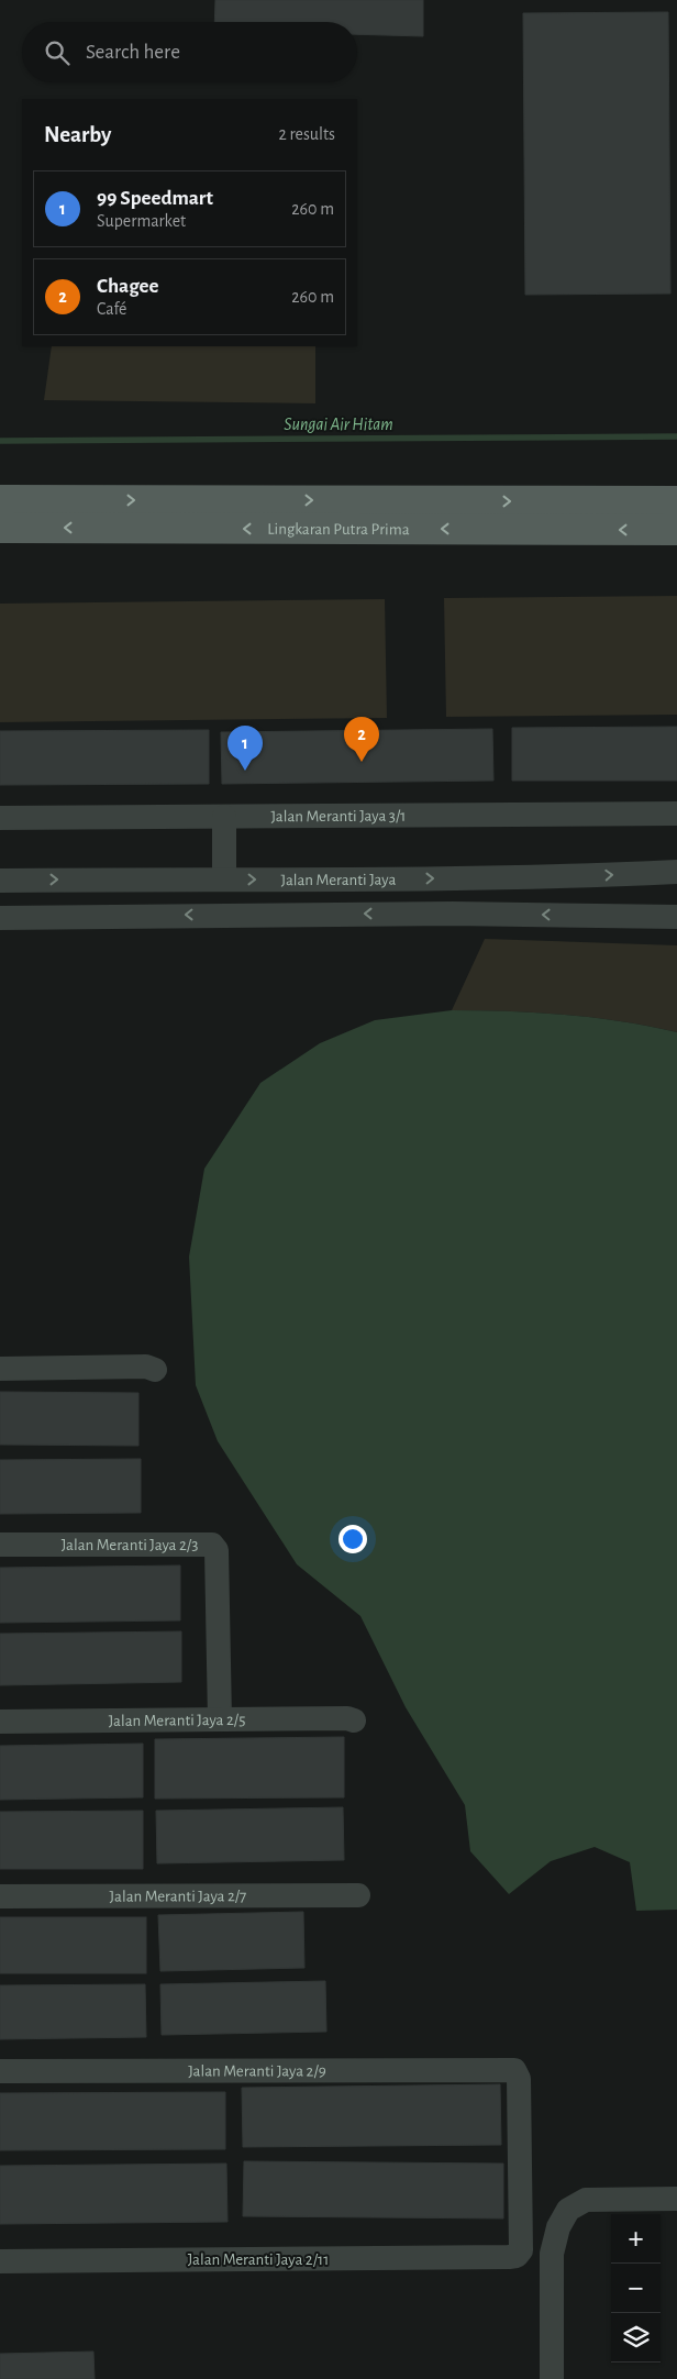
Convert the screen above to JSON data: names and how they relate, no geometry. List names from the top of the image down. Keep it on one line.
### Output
{"streets":{"main road":["Lingkaran Putra Prima"],"street":["Jalan Meranti Jaya 3/1","Jalan Meranti Jaya","Jalan Meranti Jaya 2/3","Jalan Meranti Jaya 2/5","Jalan Meranti Jaya 2/7","Jalan Meranti Jaya 2/9","Jalan Meranti Jaya 2/11"]},"crossings":[["Jalan Meranti Jaya 2/3","Jalan Meranti Jaya 2/5"],["Jalan Meranti Jaya 2/9","Jalan Meranti Jaya 2/11"]],"water":["Sungai Air Hitam"],"page":{"search":"Search here","heading":["Nearby","2 results"],"list":[{"mark":"1","name":"99 Speedmart","note":"Supermarket","value":"260 m"},{"mark":"2","name":"Chagee","note":"Café","value":"260 m"}],"pins":["2","1"],"map_buttons":["+","−"]}}
